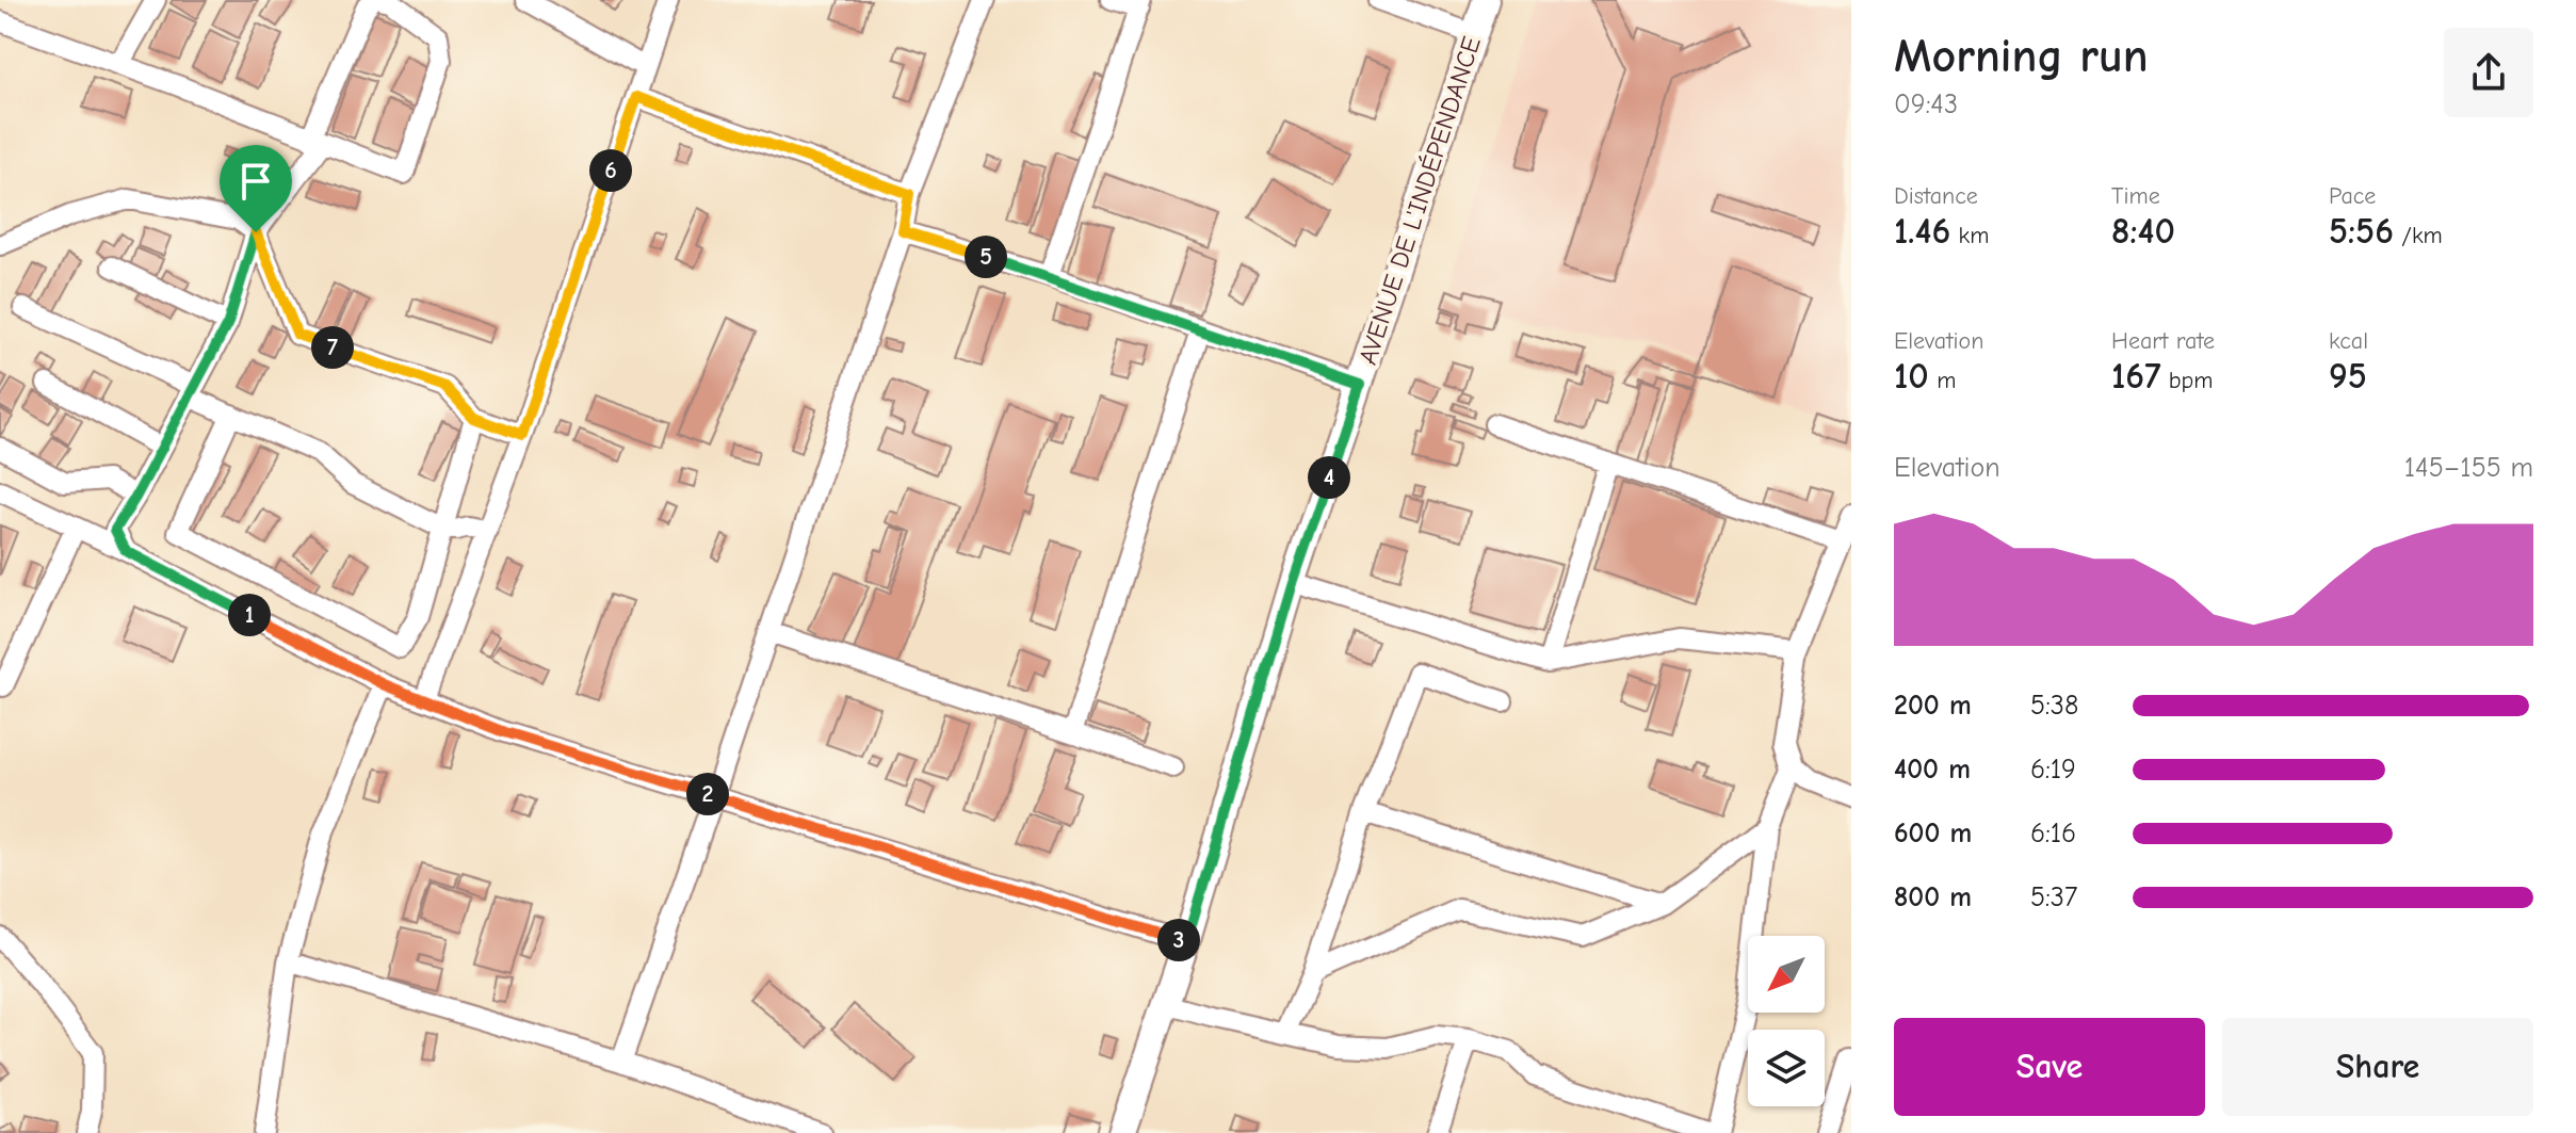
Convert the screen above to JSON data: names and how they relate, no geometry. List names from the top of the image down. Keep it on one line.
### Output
{"streets":{"main road":["AVENUE DE L'INDÉPENDANCE"]},"north":"bottom left","page":{"heading":["Morning run","09:43"],"stats":[["Distance","1.46 km"],["Time","8:40"],["Pace","5:56 /km"],["Elevation","10 m"],["Heart rate","167 bpm"],["kcal","95"]],"pins":["6","5","7","4","1","2","3"],"chart":["Elevation","145–155 m"],"list":[{"name":"200 m","note":"5:38"},{"name":"400 m","note":"6:19"},{"name":"600 m","note":"6:16"},{"name":"800 m","note":"5:37"}],"buttons":["Save","Share"]}}
